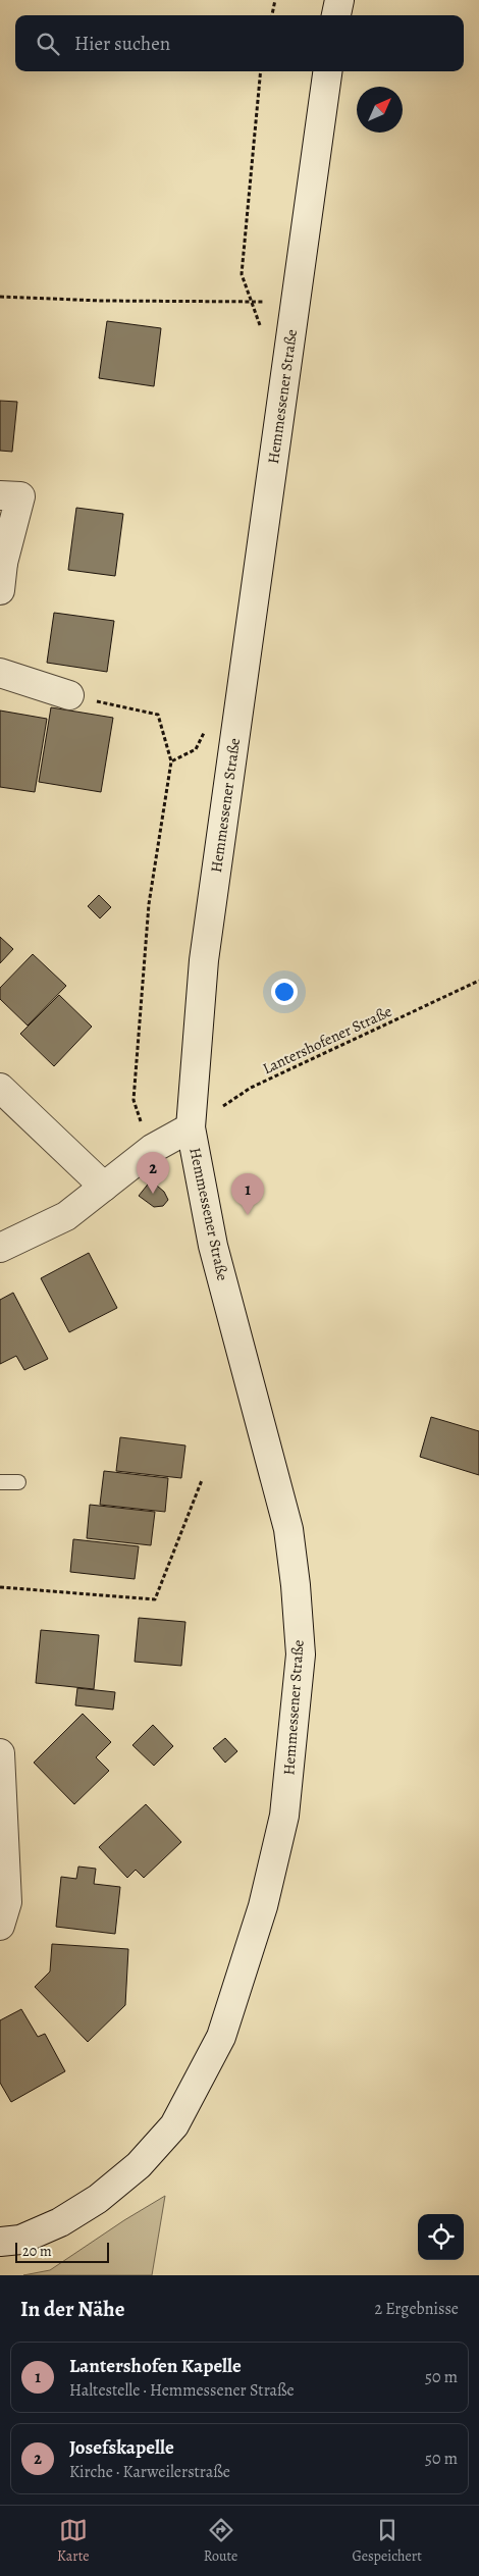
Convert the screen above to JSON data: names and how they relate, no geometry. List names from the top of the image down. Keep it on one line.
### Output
{"streets":{"main road":["Hemmessener Straße"],"path":["Lantershofener Straße"]},"crossings":[["Hemmessener Straße","Lantershofener Straße"]],"scale_bar":"20 m","north":"top right","page":{"search":"Hier suchen","pins":["2","1"],"scale":"20 m","heading":["In der Nähe","2 Ergebnisse"],"list":[{"mark":"1","name":"Lantershofen Kapelle","note":"Haltestelle · Hemmessener Straße","value":"50 m"},{"mark":"2","name":"Josefskapelle","note":"Kirche · Karweilerstraße","value":"50 m"}],"nav":["Karte","Route","Gespeichert"]}}
